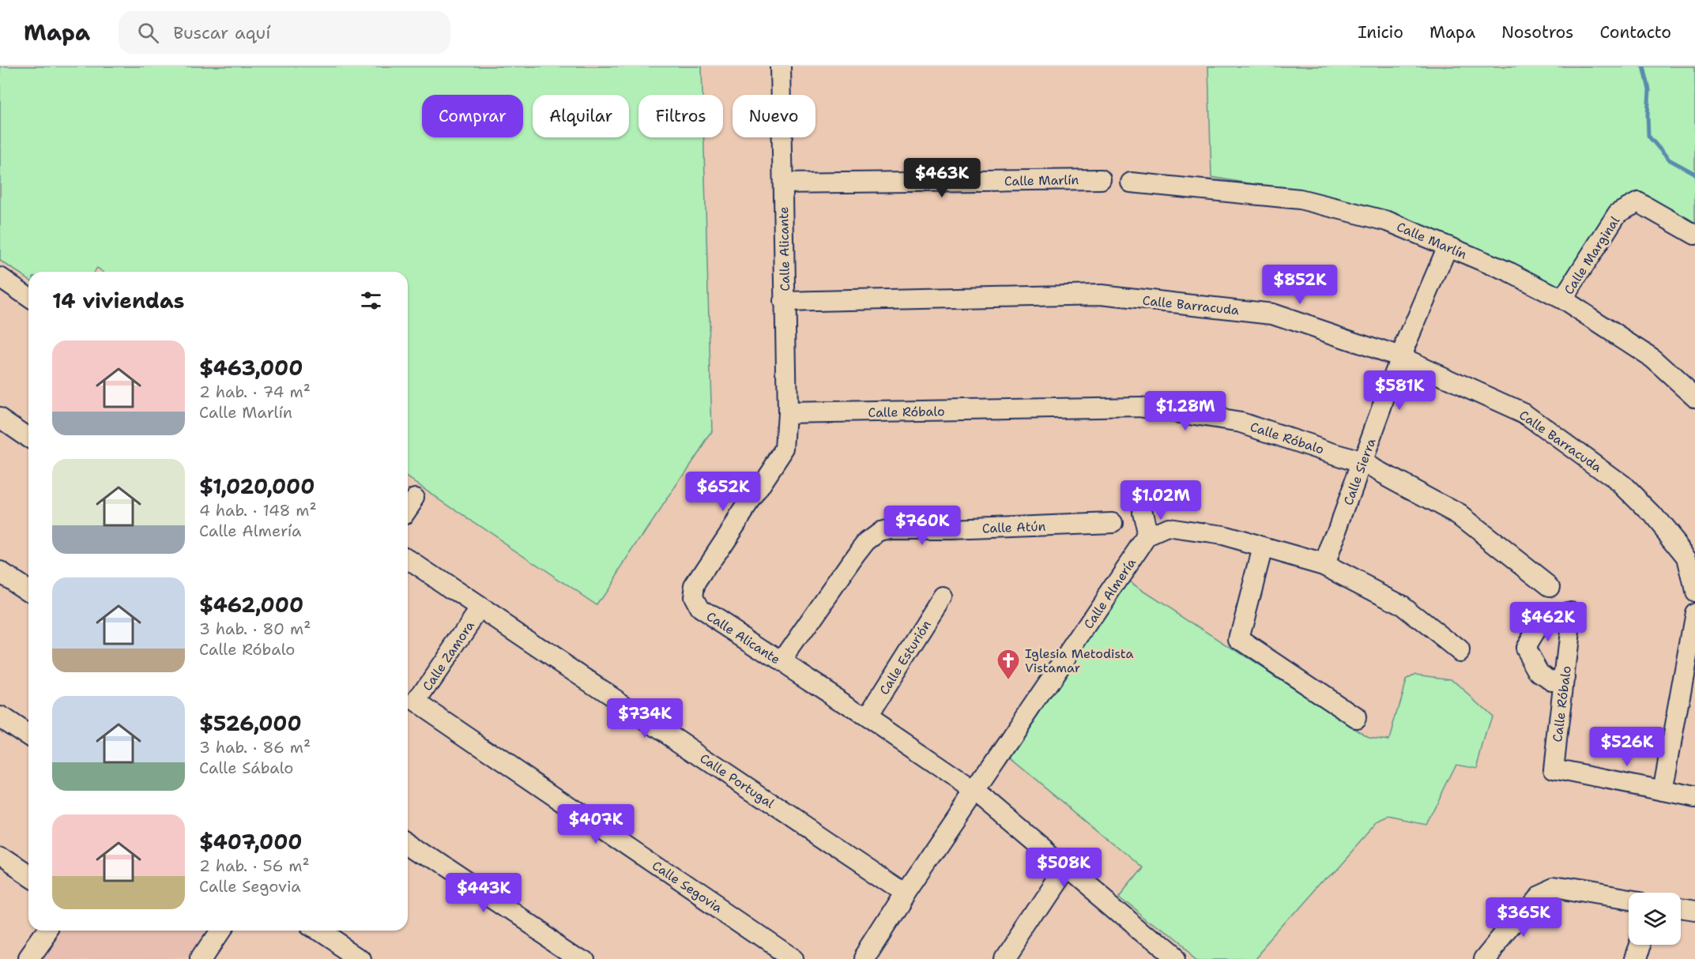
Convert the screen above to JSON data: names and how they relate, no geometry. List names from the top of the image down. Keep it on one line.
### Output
{"streets":{"street":["Calle Marlín","Calle Alicante","Calle Marginal","Calle Barracuda","Calle Róbalo","Calle Sierra","Calle Atún","Calle Almería","Calle Zamora","Calle Esturión","Calle Portugal","Calle Segovia"]},"crossings":[["Calle Marlín","Calle Alicante"],["Calle Marlín","Calle Marginal"],["Calle Marlín","Calle Sierra"],["Calle Alicante","Calle Barracuda"],["Calle Alicante","Calle Róbalo"],["Calle Alicante","Calle Atún"],["Calle Alicante","Calle Almería"],["Calle Alicante","Calle Esturión"],["Calle Barracuda","Calle Sierra"],["Calle Róbalo","Calle Sierra"],["Calle Almería","Calle Portugal"],["Calle Zamora","Calle Portugal"],["Calle Zamora","Calle Segovia"]],"places":{"church":["Iglesia Metodista Vistamar"]},"page":{"header":"Mapa","search":"Buscar aquí","nav":["Inicio","Mapa","Nosotros","Contacto"],"chip":["Comprar","Alquilar","Filtros","Nuevo"],"price":["$463K","$852K","$581K","$1.28M","$652K","$1.02M","$760K","$462K","$734K","$526K","$407K","$508K","$443K","$365K"],"heading":"14 viviendas","list":[{"name":"$463,000","note":"2 hab. · 74 m² · Calle Marlín"},{"name":"$1,020,000","note":"4 hab. · 148 m² · Calle Almería"},{"name":"$462,000","note":"3 hab. · 80 m² · Calle Róbalo"},{"name":"$526,000","note":"3 hab. · 86 m² · Calle Sábalo"},{"name":"$407,000","note":"2 hab. · 56 m² · Calle Segovia"}]}}
